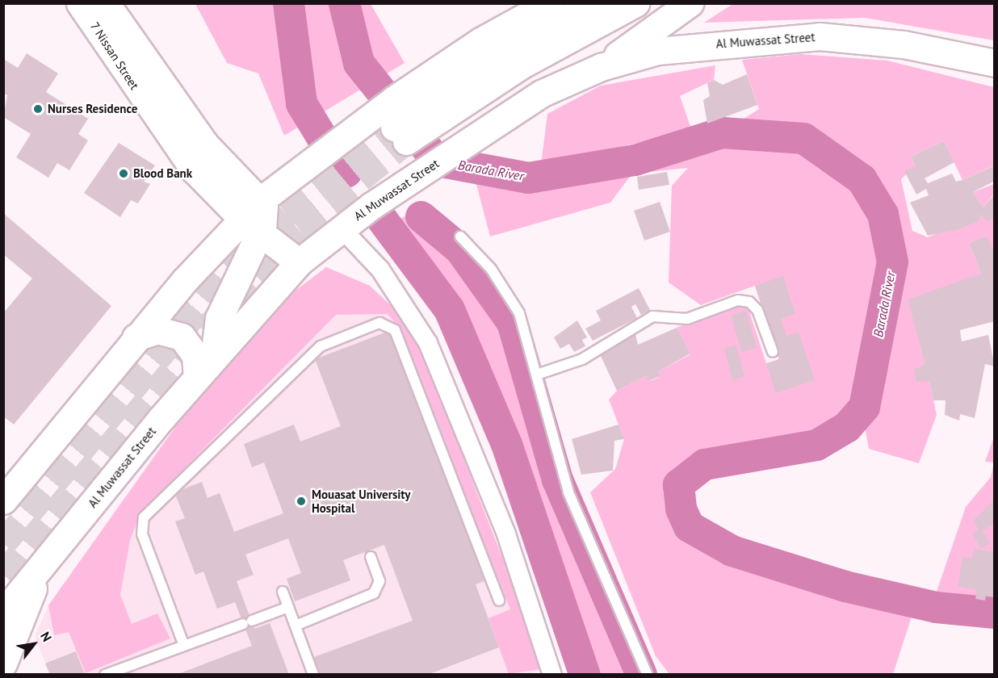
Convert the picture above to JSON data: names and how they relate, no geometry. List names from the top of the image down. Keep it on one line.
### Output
{"streets":{"main road":["Al Muwassat Street","7 Nissan Street"]},"crossings":[["Al Muwassat Street","7 Nissan Street"]],"water":["Barada River"],"places":["Nurses Residence","Blood Bank","Mouasat University Hospital"],"north":"top right"}
